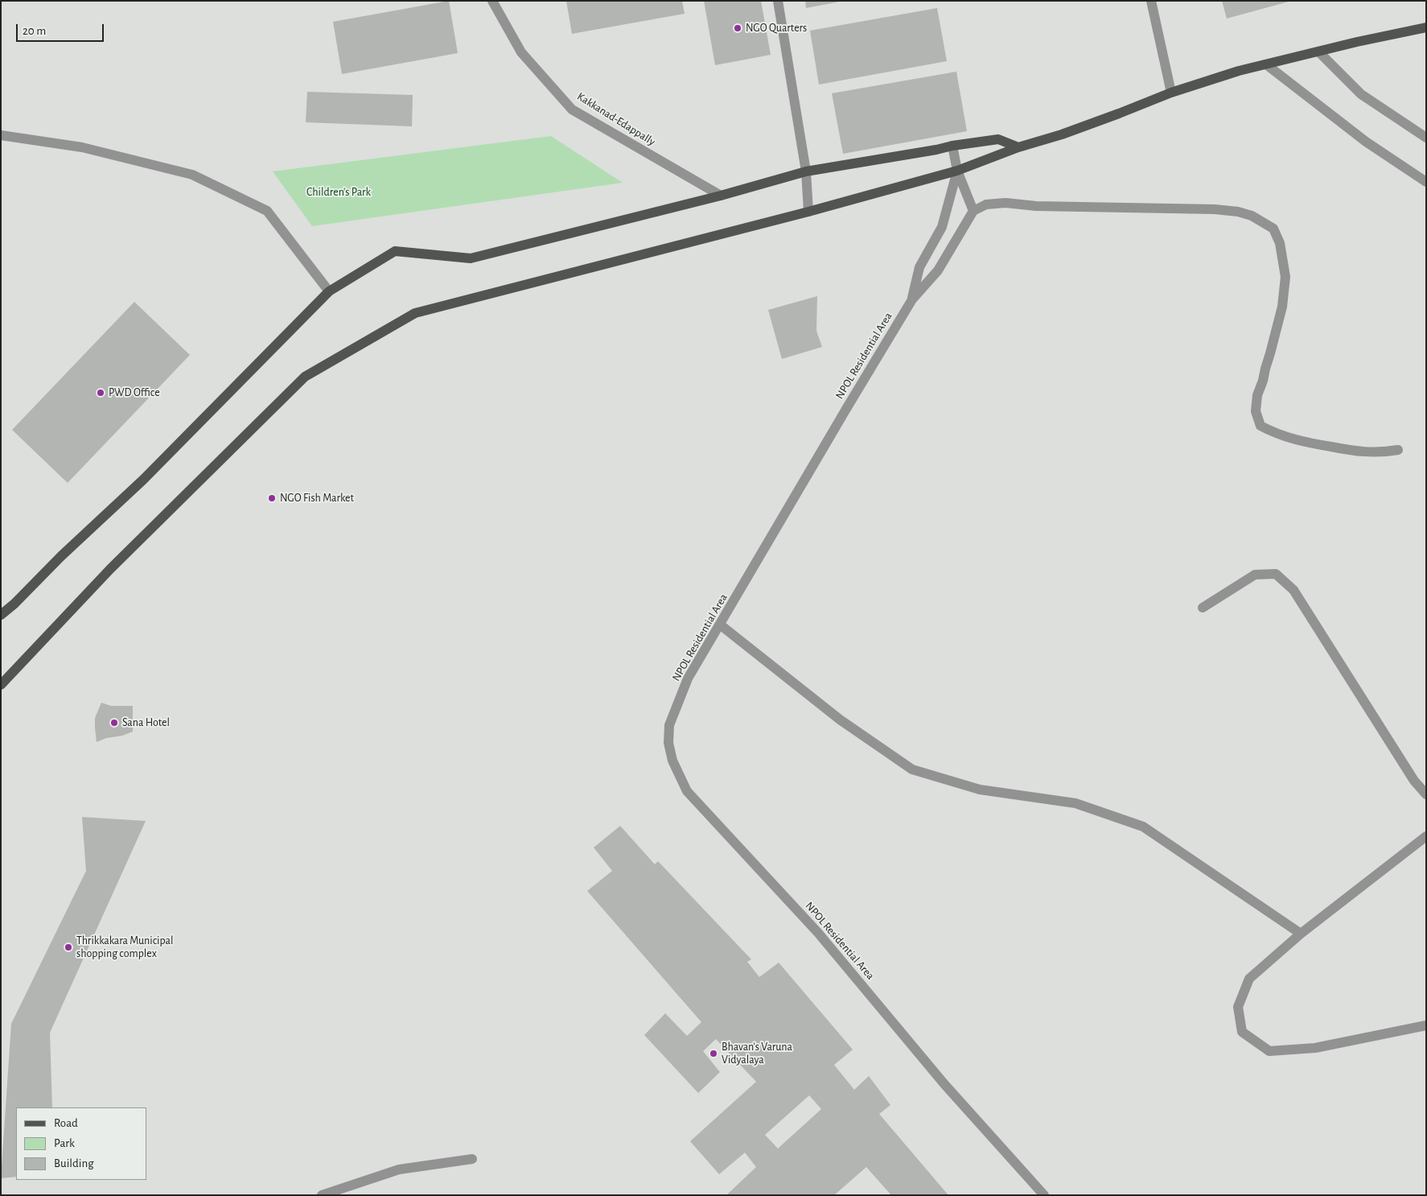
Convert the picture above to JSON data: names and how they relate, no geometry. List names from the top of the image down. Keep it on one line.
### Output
{"streets":{"street":["Kakkanad-Edappally","NPOL Residential Area"]},"parks":["Children's Park"],"places":["NGO Quarters","PWD Office","NGO Fish Market","Sana Hotel","Thrikkakara Municipal shopping complex","Bhavan's Varuna Vidyalaya"],"legend":["Road","Park","Building"],"scale_bar":"20 m"}
